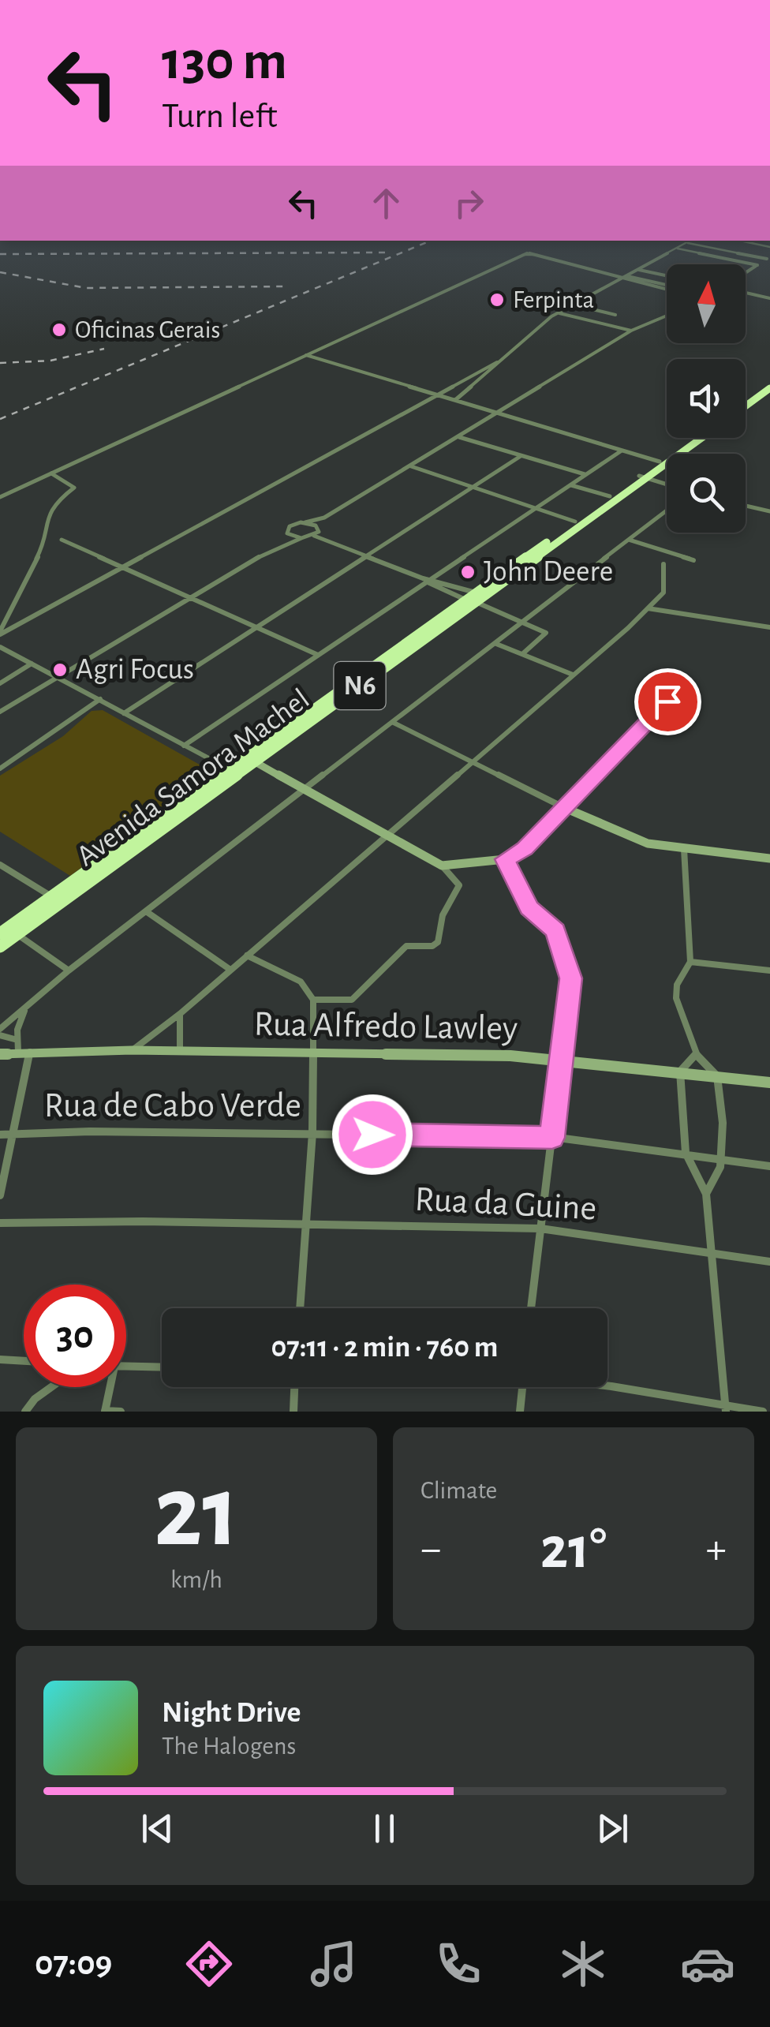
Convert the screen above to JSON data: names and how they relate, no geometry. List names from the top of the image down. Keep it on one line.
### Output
{"streets":{"highway":["N6","Avenida Samora Machel"],"main road":["Rua Alfredo Lawley"],"street":["Rua de Cabo Verde","Rua da Guine"]},"places":["Ferpinta","Oficinas Gerais","John Deere","Agri Focus"],"north":"top","page":{"turn":["130 m","Turn left"],"limit":"30","trip":"07:11 · 2 min · 760 m","tile":[["21","km/h"],"Climate"],"heat":["−","21°","+"],"song":["Night Drive","The Halogens"],"tabs":"07:09"}}
